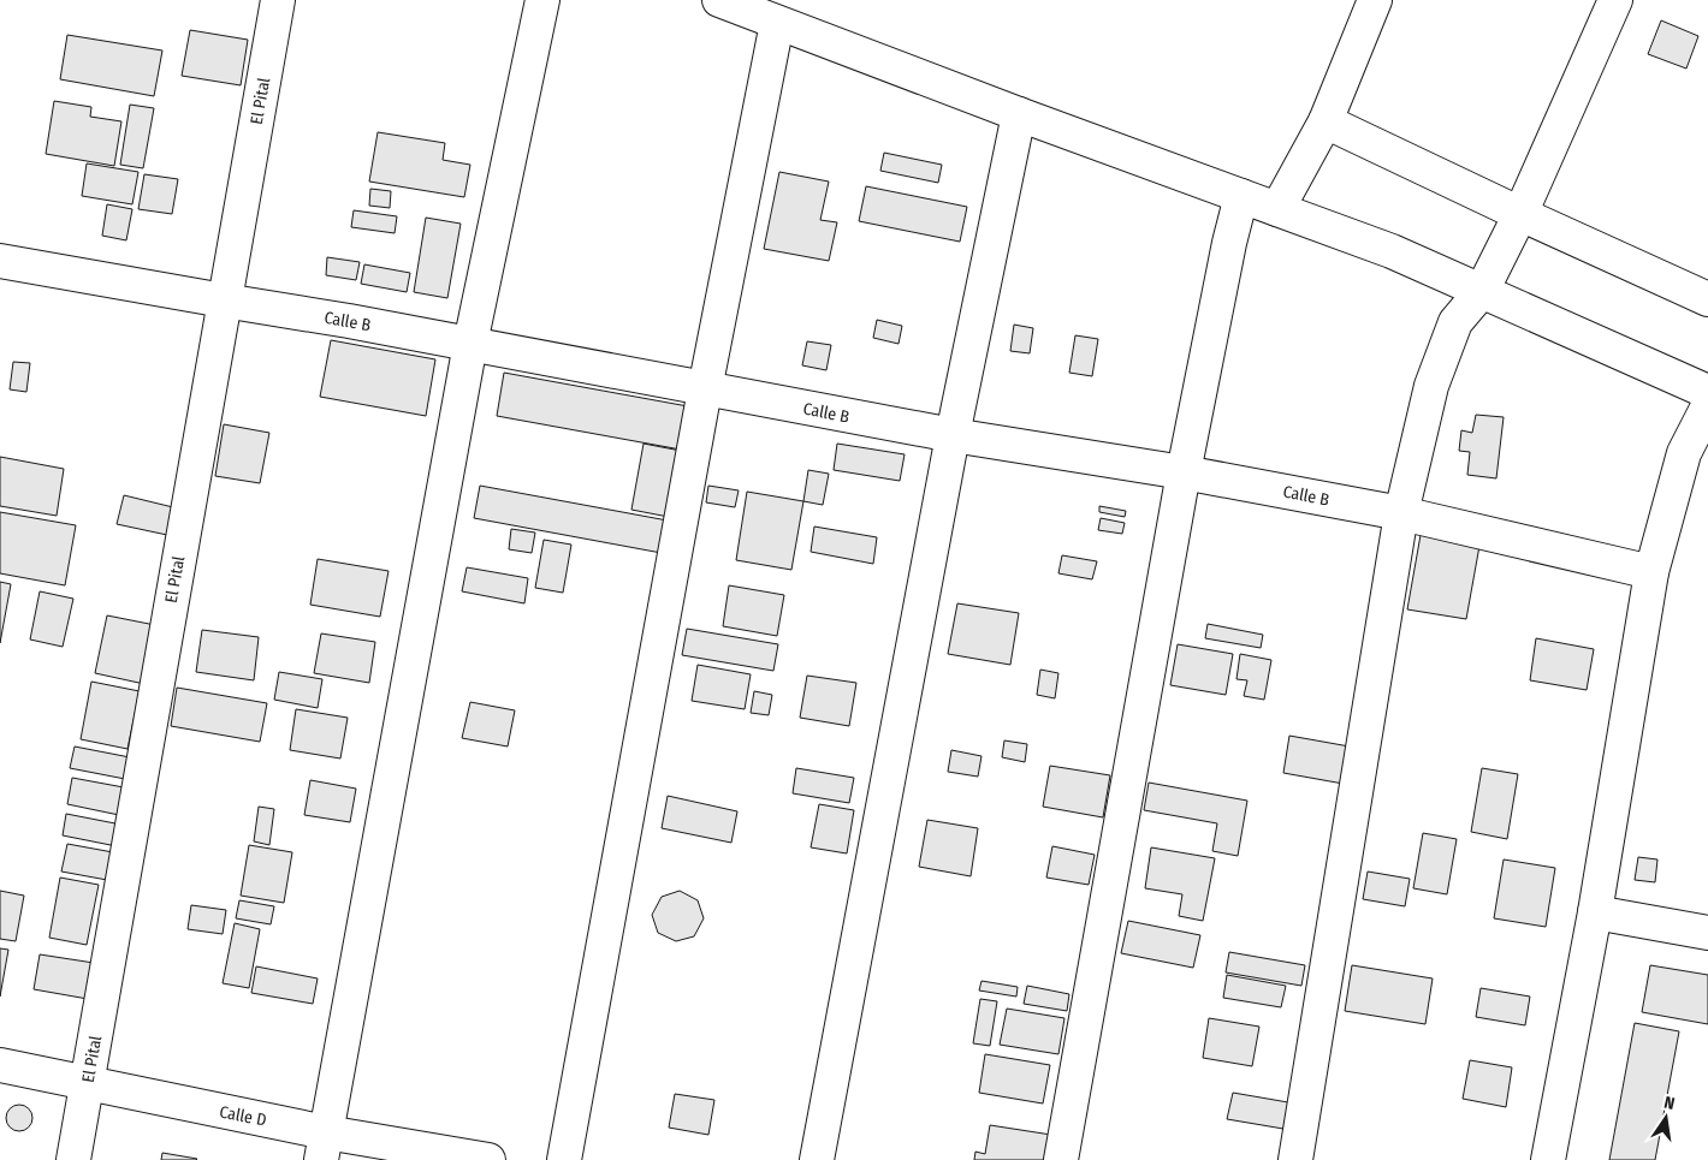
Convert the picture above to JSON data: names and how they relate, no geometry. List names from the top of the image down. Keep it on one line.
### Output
{"streets":{"street":["El Pital","Calle B","Calle D"]},"crossings":[["El Pital","Calle B"],["El Pital","Calle D"]],"north":"top"}
